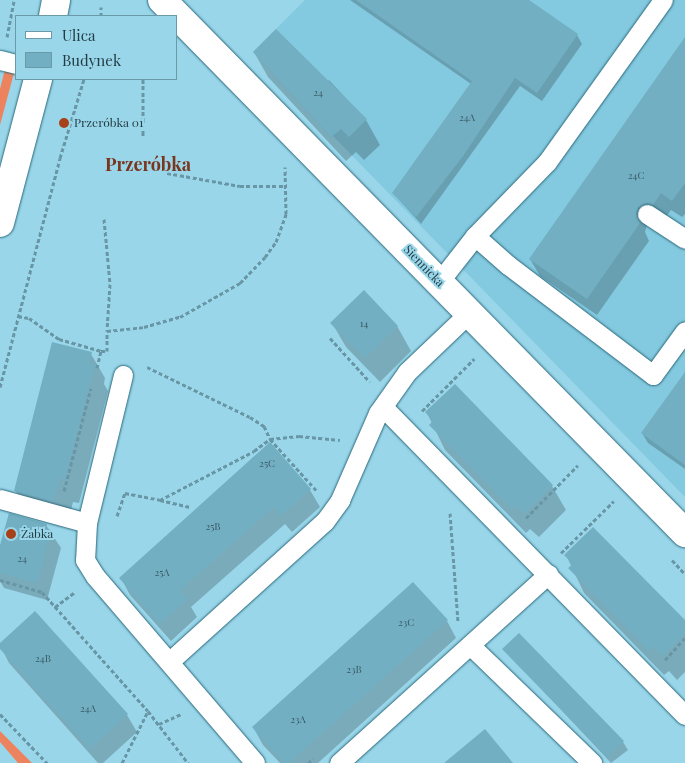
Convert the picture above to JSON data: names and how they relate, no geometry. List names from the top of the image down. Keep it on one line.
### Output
{"streets":{"street":["Siennicka"]},"districts":["Przeróbka"],"places":["Przeróbka 01","Żabka"],"house_numbers":["24","24A","24C","14","25C","25B","24","25A","23C","24B","23B","24A","23A"],"legend":["Ulica","Budynek"]}
